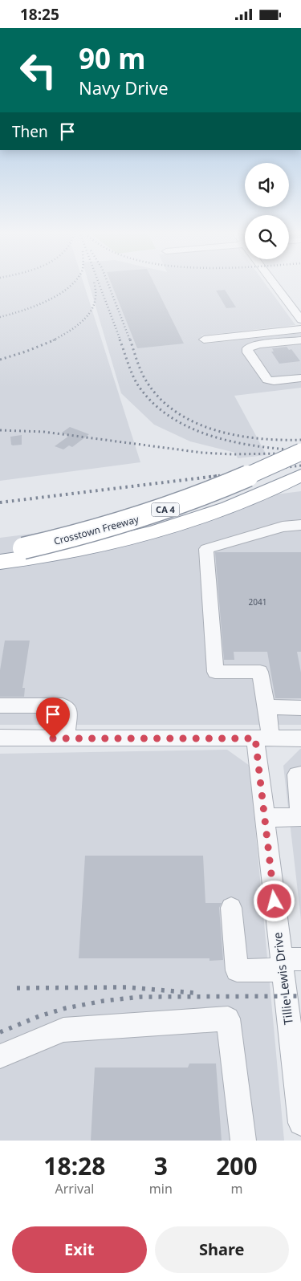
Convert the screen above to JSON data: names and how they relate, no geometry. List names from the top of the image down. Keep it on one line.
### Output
{"streets":{"highway":["CA 4","Crosstown Freeway"],"street":["Tillie Lewis Drive"]},"house_numbers":["2041"],"page":{"status":"18:25","turn":["90 m","Navy Drive"],"then":"Then","eta":["18:28","Arrival","3","min","200","m"],"buttons":["Exit","Share"]}}
